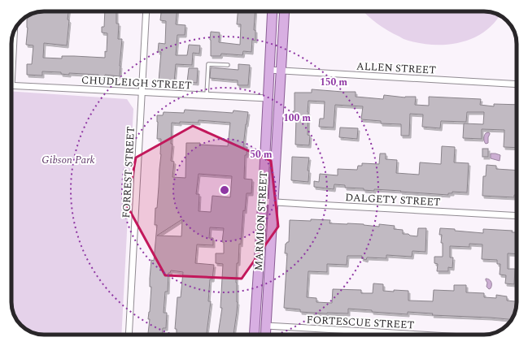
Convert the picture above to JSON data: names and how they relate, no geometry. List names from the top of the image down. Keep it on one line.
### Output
{"streets":{"main road":["MARMION STREET"],"street":["ALLEN STREET","CHUDLEIGH STREET","FORREST STREET","DALGETY STREET","FORTESCUE STREET"]},"crossings":[["ALLEN STREET","MARMION STREET"],["CHUDLEIGH STREET","FORREST STREET"],["CHUDLEIGH STREET","MARMION STREET"],["DALGETY STREET","MARMION STREET"],["MARMION STREET","FORTESCUE STREET"]],"parks":["Gibson Park"],"rings":["150 m","100 m","50 m"]}
